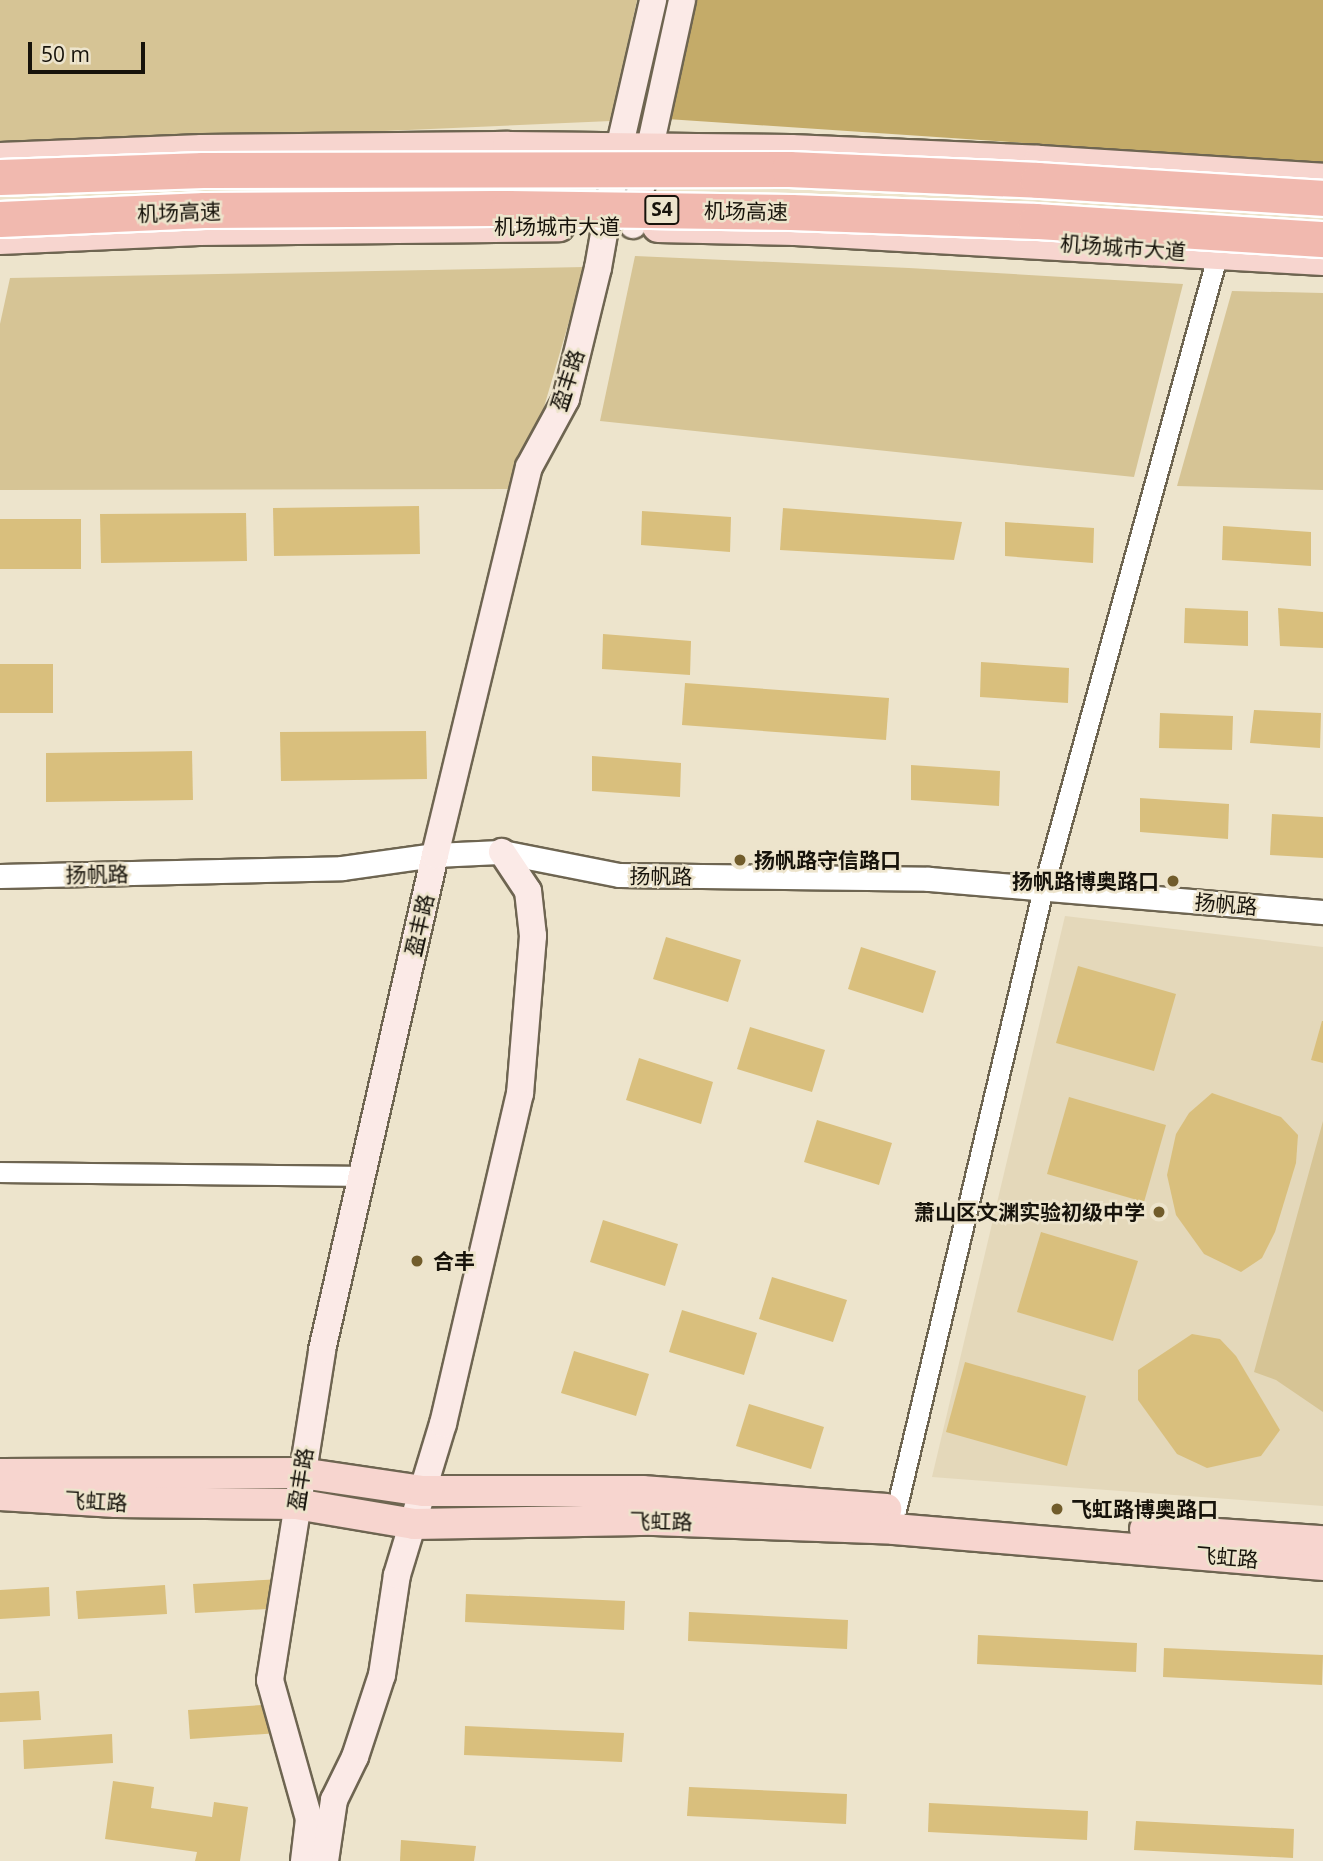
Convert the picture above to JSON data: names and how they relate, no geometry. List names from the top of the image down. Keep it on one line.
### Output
{"streets":{"highway":["S4","机场高速"],"main road":["机场城市大道","盈丰路","飞虹路"],"street":["扬帆路"]},"crossings":[["机场城市大道","盈丰路"],["盈丰路","扬帆路"],["盈丰路","飞虹路"]],"places":["扬帆路守信路口","扬帆路博奥路口","萧山区文渊实验初级中学","合丰","飞虹路博奥路口"],"scale_bar":"50 m"}
